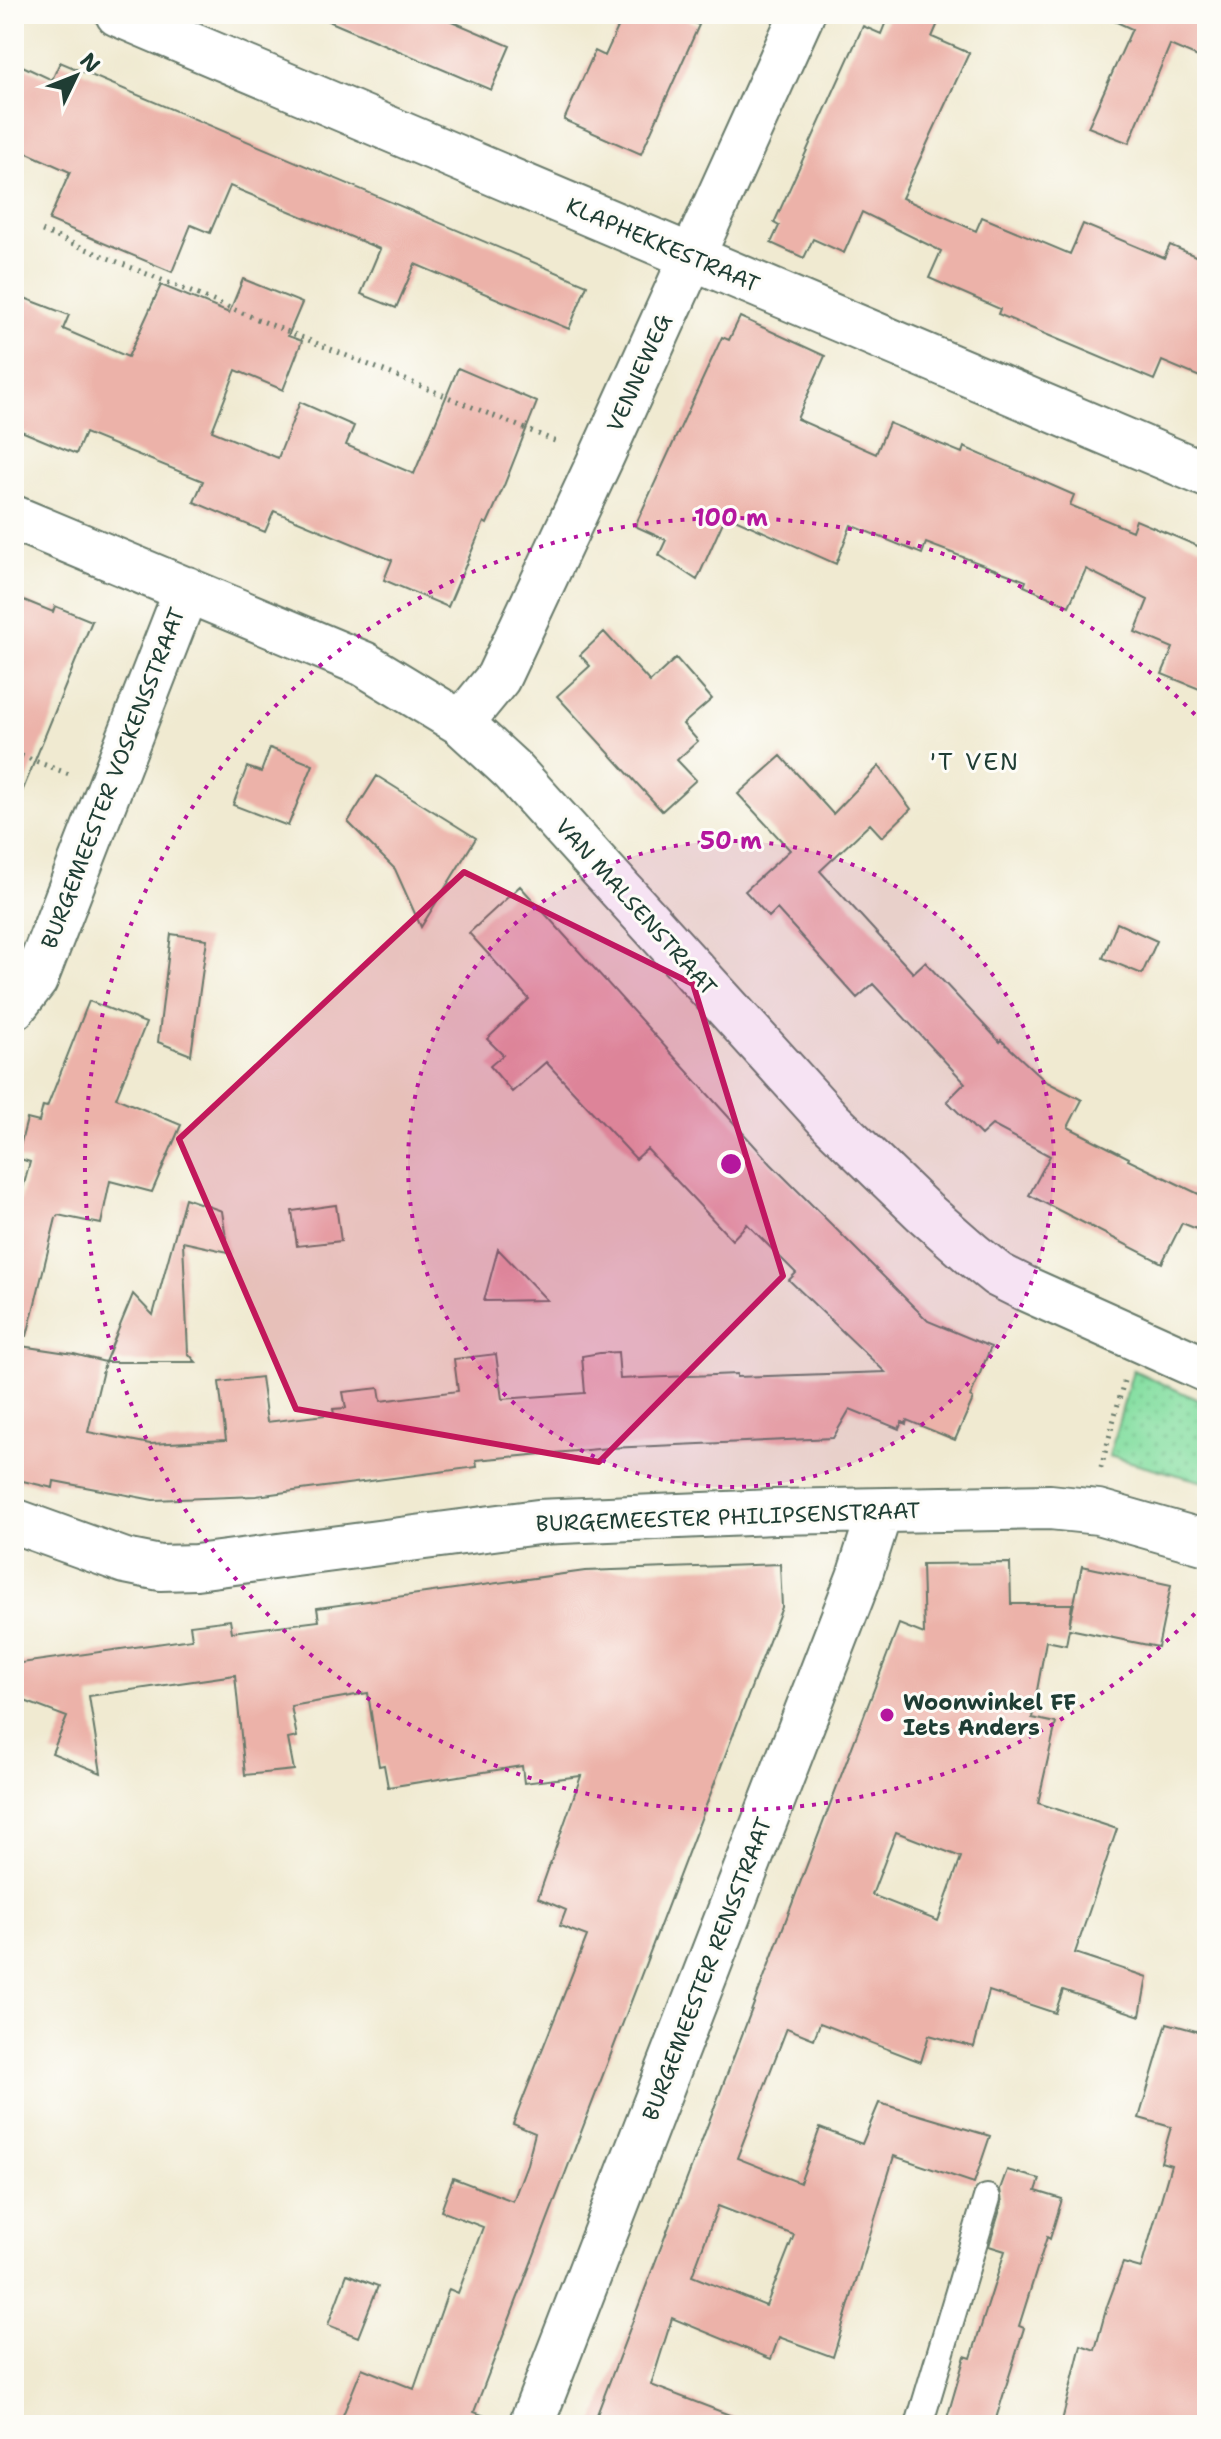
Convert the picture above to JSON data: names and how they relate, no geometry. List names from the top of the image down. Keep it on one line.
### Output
{"streets":{"street":["KLAPHEKKESTRAAT","VENNEWEG","BURGEMEESTER VOSKENSSTRAAT","VAN MALSENSTRAAT","BURGEMEESTER PHILIPSENSTRAAT","BURGEMEESTER RENSSTRAAT"]},"crossings":[["KLAPHEKKESTRAAT","VENNEWEG"],["VENNEWEG","VAN MALSENSTRAAT"],["BURGEMEESTER VOSKENSSTRAAT","VAN MALSENSTRAAT"],["BURGEMEESTER PHILIPSENSTRAAT","BURGEMEESTER RENSSTRAAT"]],"districts":["'T VEN"],"places":["Woonwinkel FF Iets Anders"],"north":"top right","rings":["100 m","50 m"]}
